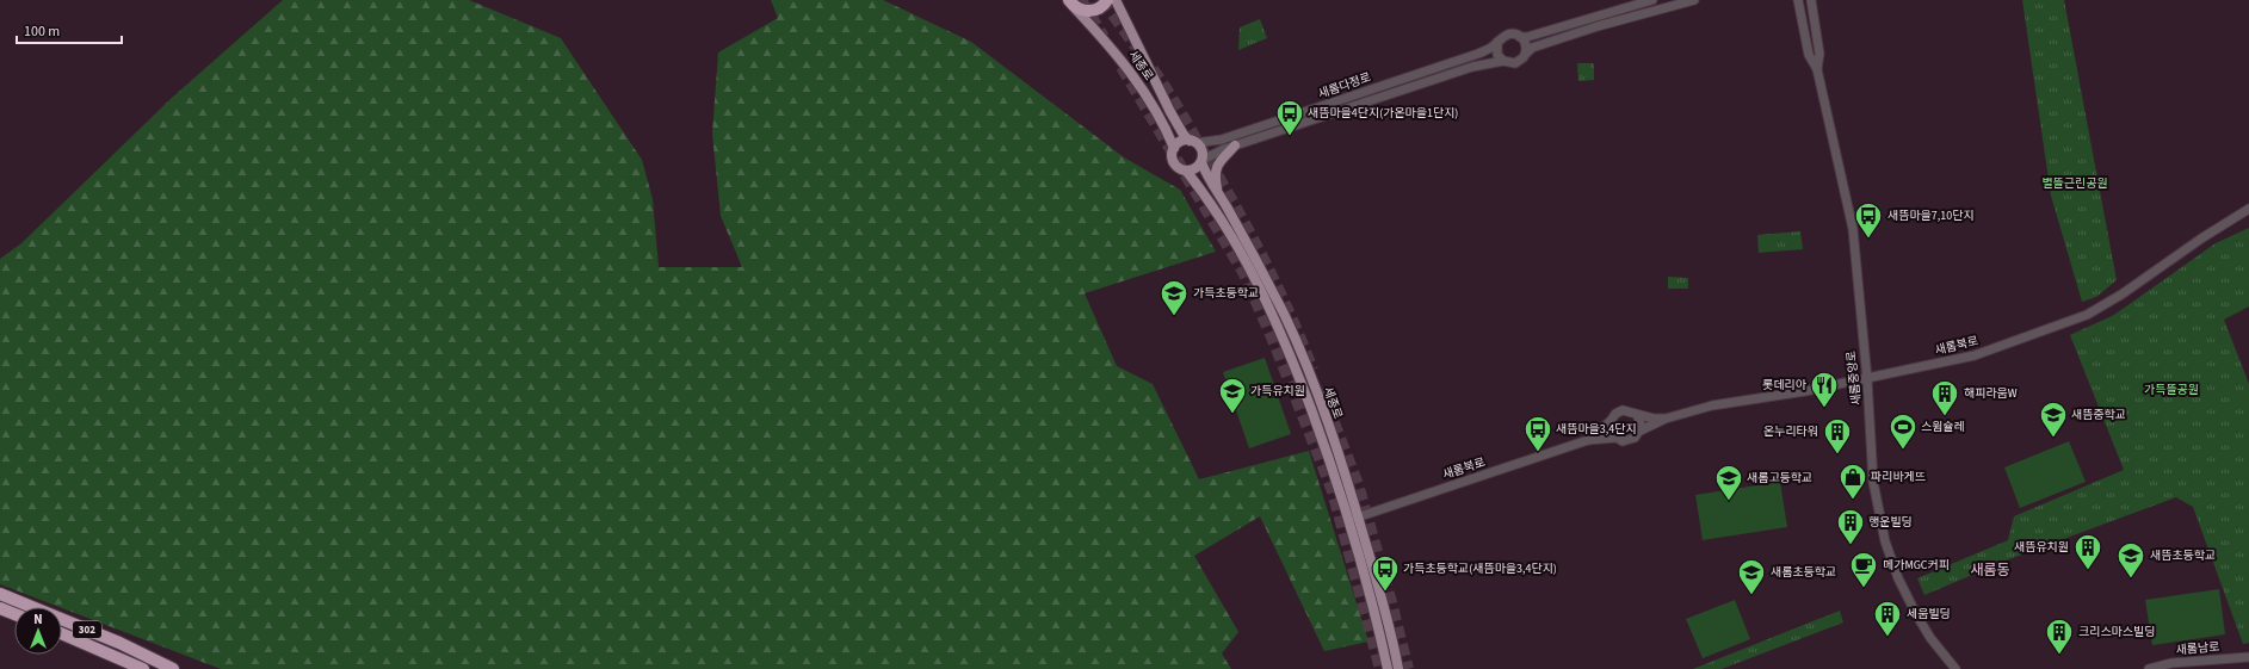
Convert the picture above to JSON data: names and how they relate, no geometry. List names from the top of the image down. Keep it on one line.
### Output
{"streets":{"highway":["302"],"main road":["세종로"],"street":["새롬다정로","새롬북로","새롬중앙로","새롬남로"]},"crossings":[["세종로","새롬다정로"],["세종로","새롬북로"],["새롬북로","새롬중앙로"]],"districts":["새롬동"],"parks":["별뜰근린공원","가득뜰공원"],"places":{"bus stop":["새뜸마을4단지(가온마을1단지)","새뜸마을7,10단지","새뜸마을3,4단지","가득초등학교(새뜸마을3,4단지)"],"school or university":["가득초등학교","가득유치원","새뜸중학교","새롬고등학교","새뜸초등학교","새롬초등학교"],"restaurant":["롯데리아"],"building":["해피라움W","온누리타워","행운빌딩","새뜸유치원","세움빌딩","크리스마스빌딩"],"sports":["스윔슐레"],"shop":["파리바게뜨"],"cafe":["메가MGC커피"]},"scale_bar":"100 m","north":"top"}
